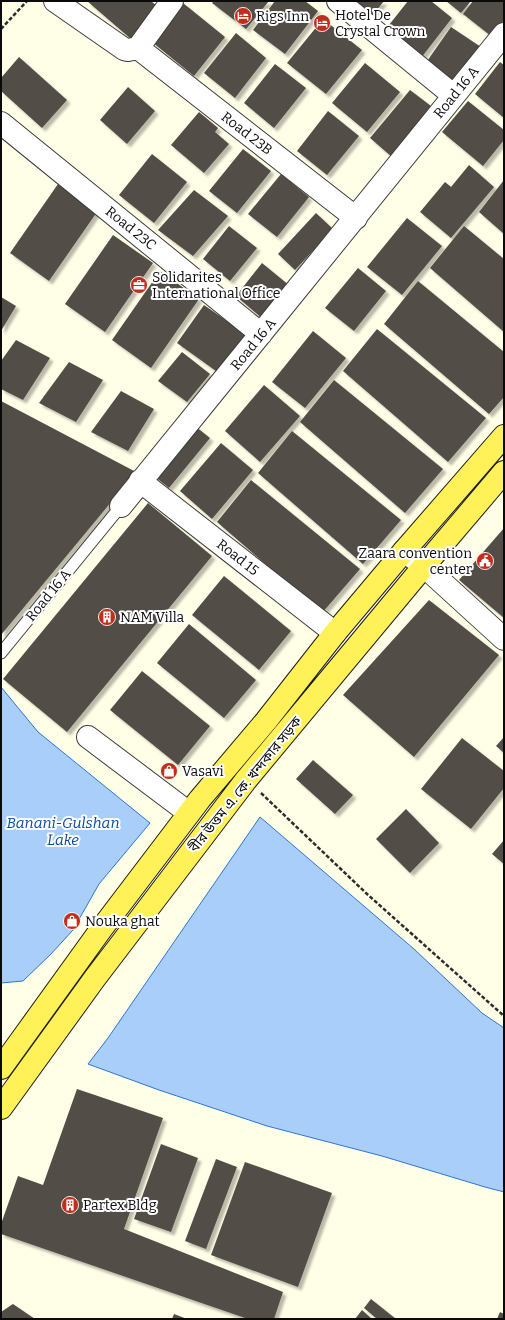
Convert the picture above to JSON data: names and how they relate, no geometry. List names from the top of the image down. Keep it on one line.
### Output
{"streets":{"main road":["বীর উত্তম এ. কে. খন্দকার সড়ক"],"street":["Road 16 A","Road 23B","Road 23C","Road 15"]},"crossings":[["Road 16 A","Road 23B"],["Road 16 A","Road 23C"],["Road 16 A","Road 15"],["Road 15","বীর উত্তম এ. কে. খন্দকার সড়ক"]],"water":["Banani-Gulshan Lake"],"places":{"hotel":["Rigs Inn","Hotel De Crystal Crown"],"office":["Solidarites International Office"],"public building":["Zaara convention center"],"building":["NAM Villa","Partex Bldg"],"shop":["Vasavi","Nouka ghat"]}}
